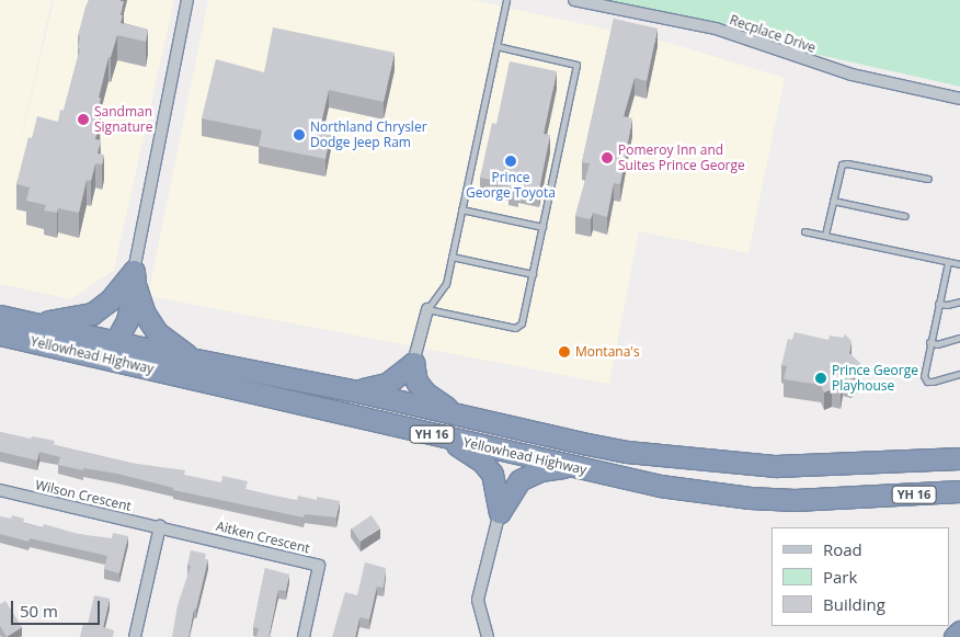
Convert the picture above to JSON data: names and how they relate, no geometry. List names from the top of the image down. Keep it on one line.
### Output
{"streets":{"highway":["Yellowhead Highway","YH 16"],"street":["Recplace Drive","Wilson Crescent","Aitken Crescent"]},"crossings":[["Wilson Crescent","Aitken Crescent"]],"places":["Sandman Signature","Northland Chrysler Dodge Jeep Ram","Pomeroy Inn and Suites Prince George","Prince George Toyota","Montana's","Prince George Playhouse"],"legend":["Road","Park","Building"],"scale_bar":"50 m"}
